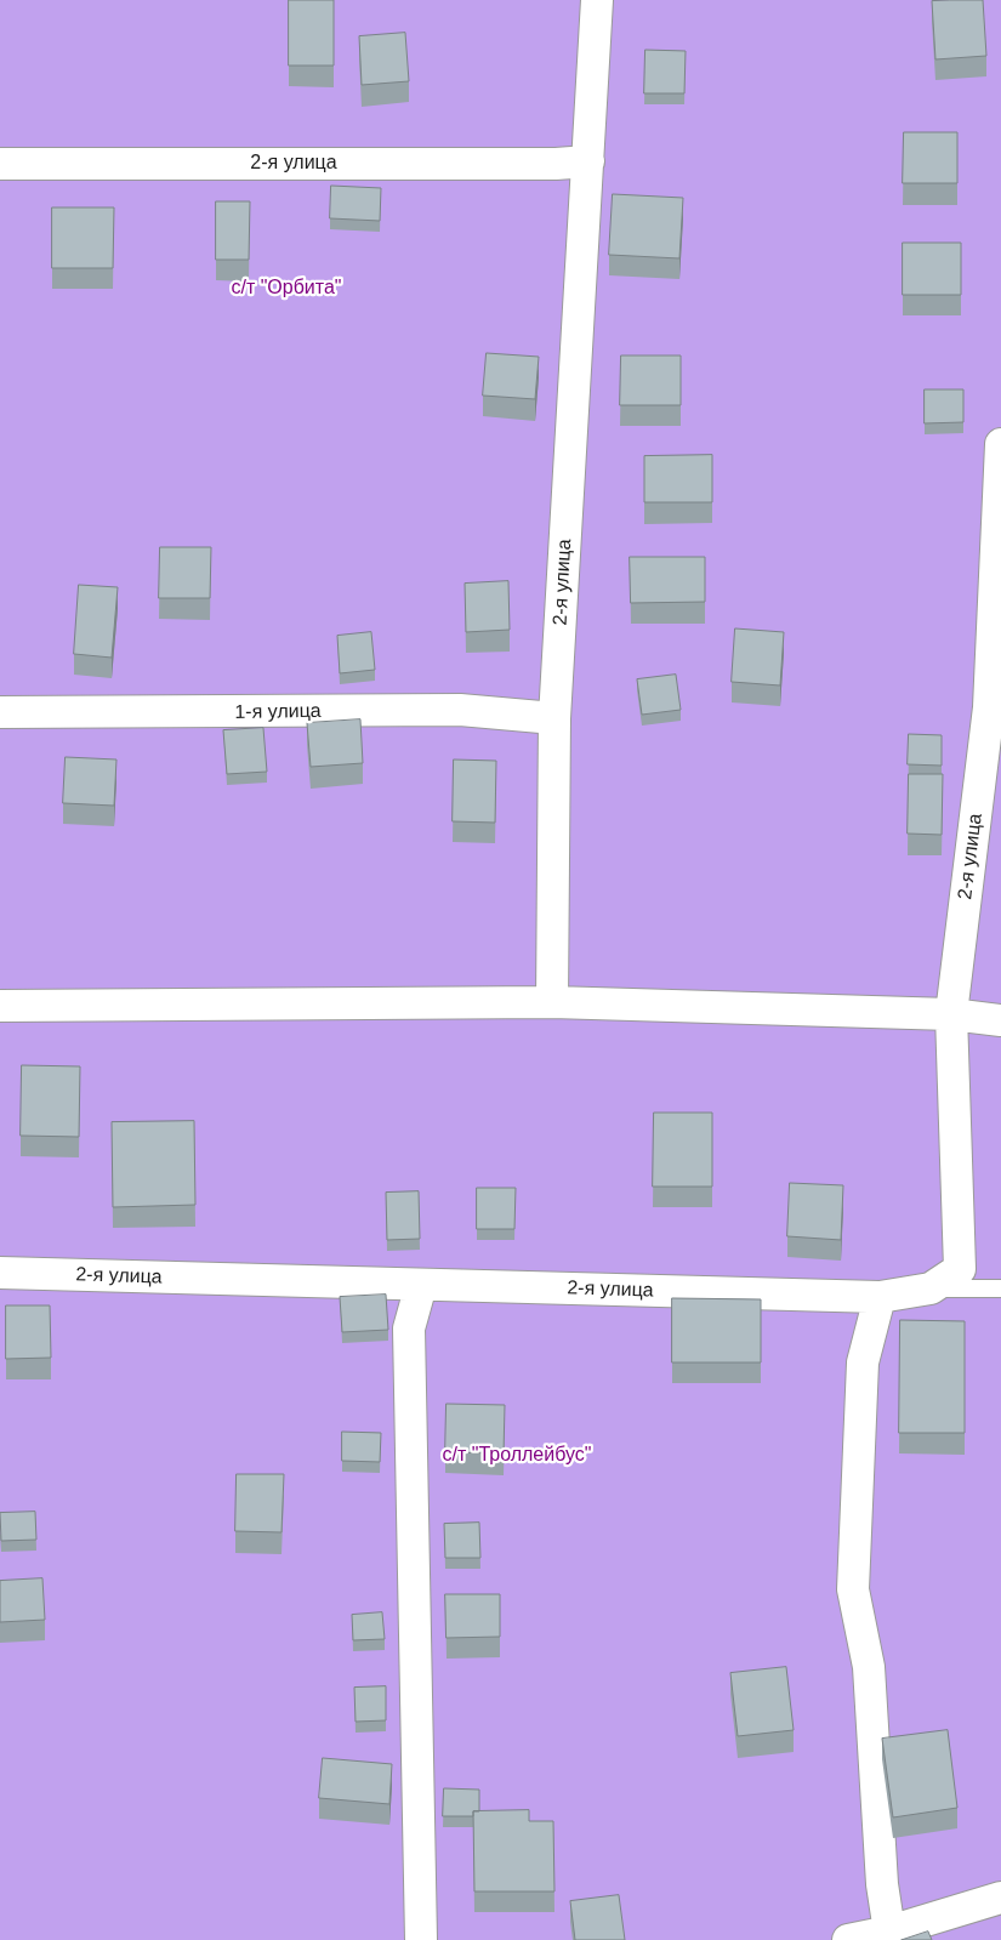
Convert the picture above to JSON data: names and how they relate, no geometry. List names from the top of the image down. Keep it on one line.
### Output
{"streets":{"street":["2-я улица","1-я улица"]},"crossings":[["2-я улица","1-я улица"]],"parks":["с/т \"Орбита\"","с/т \"Троллейбус\""]}
